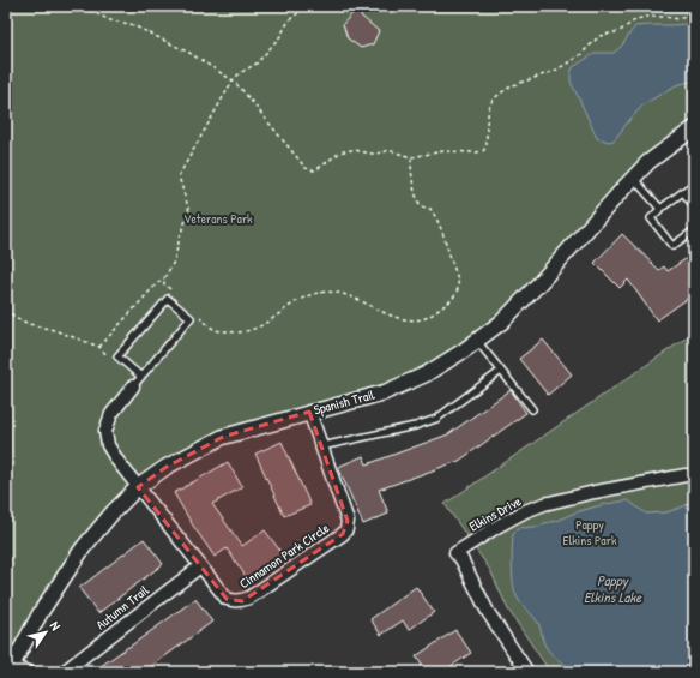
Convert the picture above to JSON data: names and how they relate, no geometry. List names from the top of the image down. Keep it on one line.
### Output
{"streets":{"street":["Spanish Trail","Elkins Drive","Cinnamon Park Circle","Autumn Trail"]},"crossings":[["Spanish Trail","Cinnamon Park Circle"],["Cinnamon Park Circle","Autumn Trail"]],"water":["Pappy Elkins Lake"],"parks":["Veterans Park","Pappy Elkins Park"],"north":"top right"}
